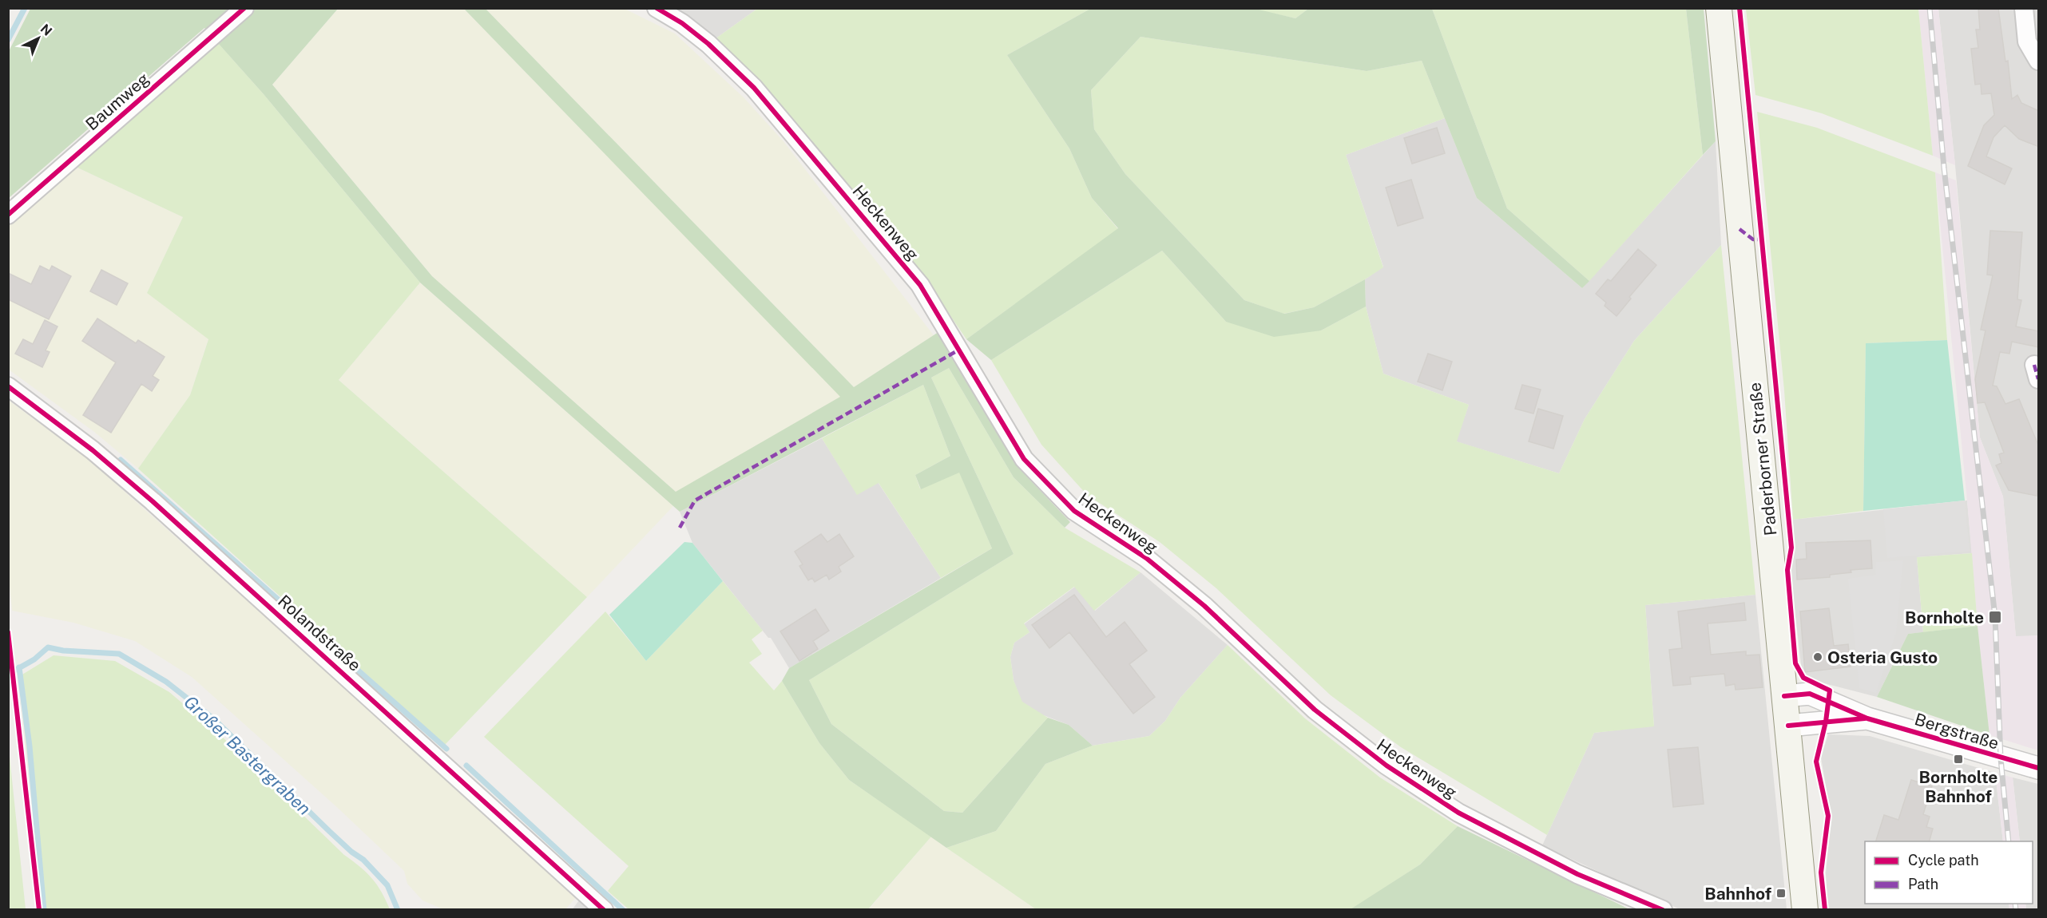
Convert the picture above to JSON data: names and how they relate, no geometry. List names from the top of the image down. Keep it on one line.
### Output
{"streets":{"main road":["Paderborner Straße"],"street":["Baumweg","Heckenweg","Rolandstraße","Bergstraße"]},"crossings":[["Paderborner Straße","Bergstraße"]],"water":["Großer Bastergraben"],"places":{"transit":["Bornholte","Bornholte Bahnhof","Bahnhof"],"other":["Osteria Gusto"]},"legend":["Cycle path","Path"],"north":"top right"}
